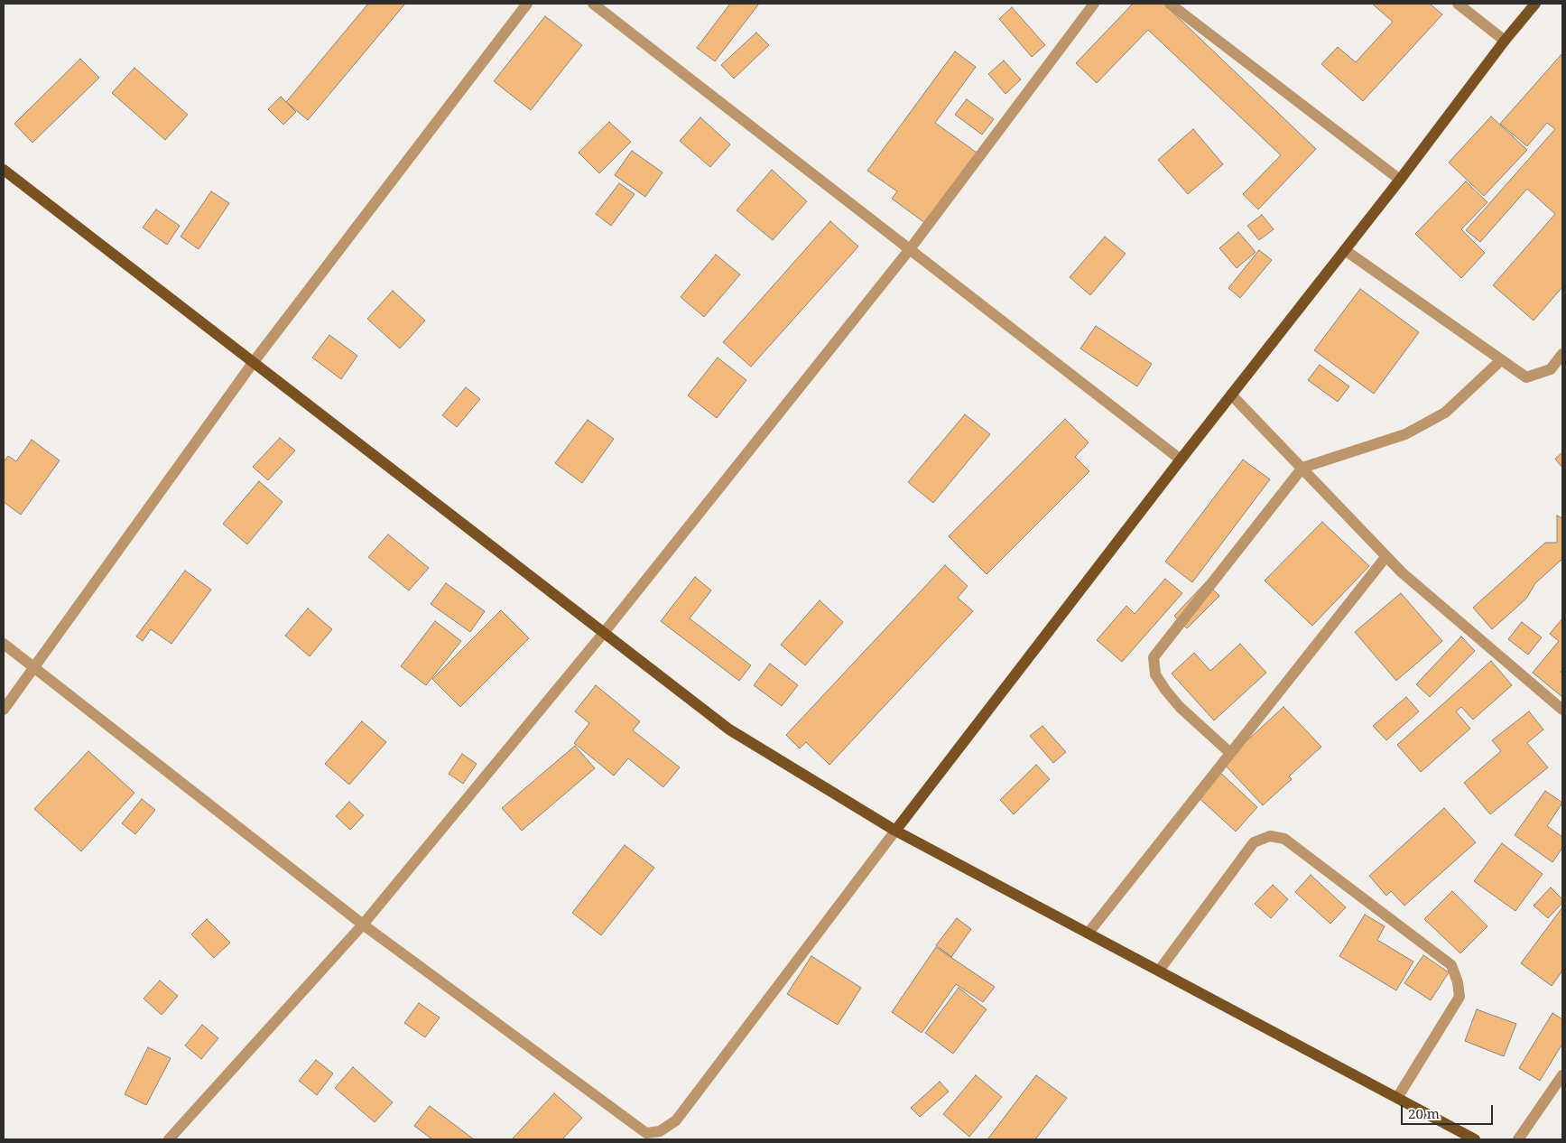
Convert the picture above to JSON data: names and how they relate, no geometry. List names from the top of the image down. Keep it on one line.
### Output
{"scale_bar":"20 m"}
